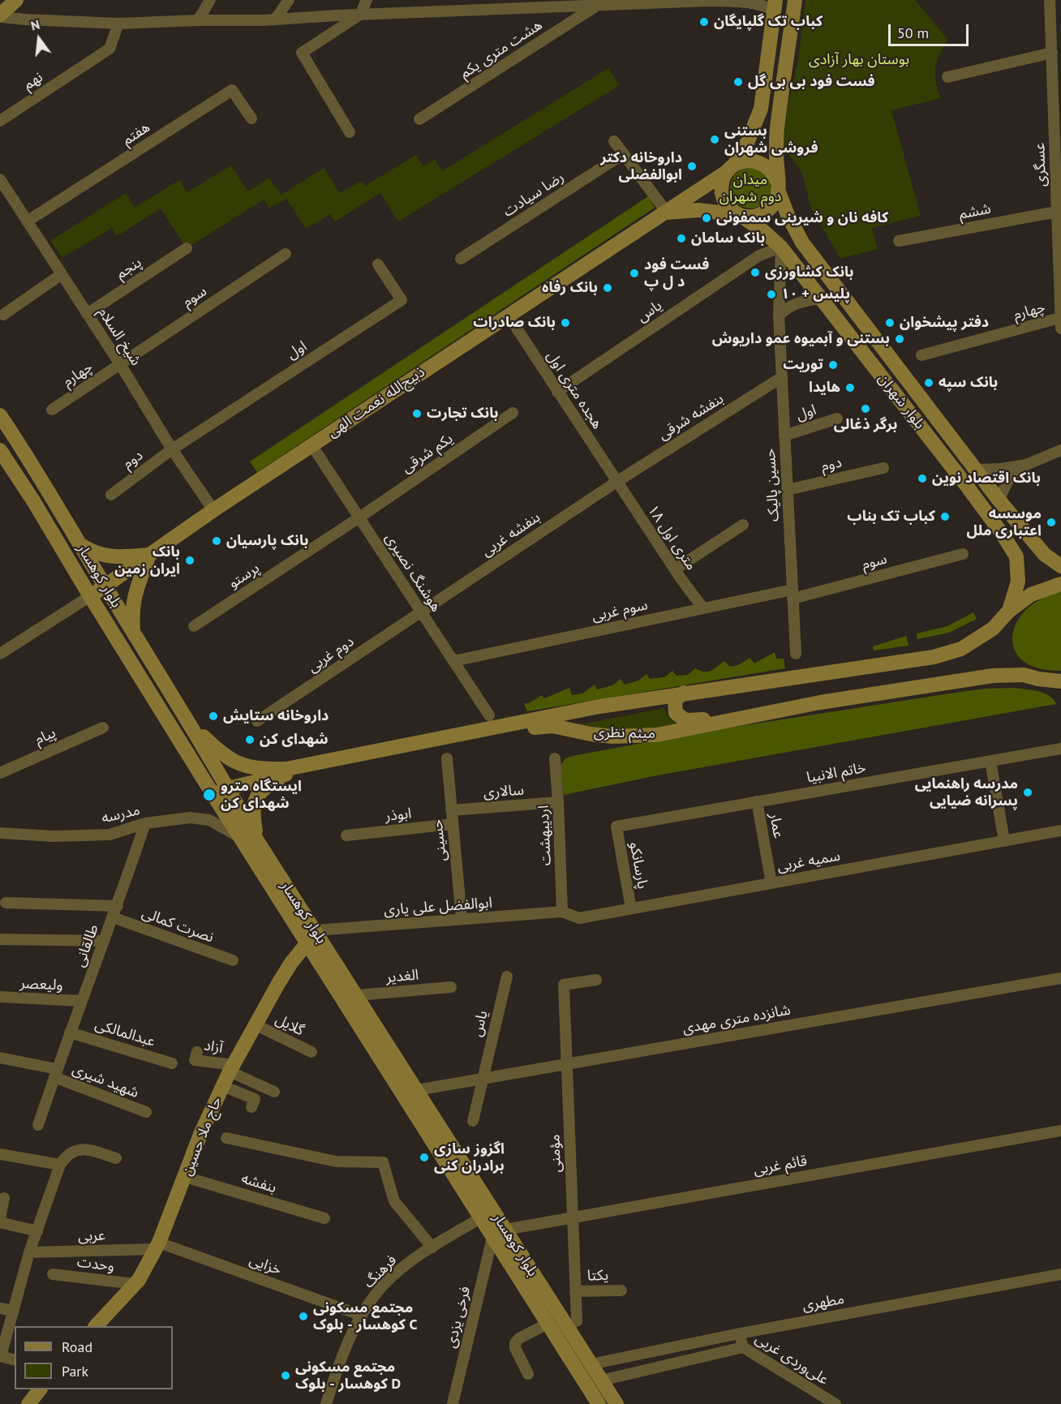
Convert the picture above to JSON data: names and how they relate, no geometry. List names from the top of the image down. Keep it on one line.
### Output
{"streets":{"main road":["بلوار شهران","ذبیح‌الله نعمت الهی","بلوار کوهسار","میثم نظری","حاج ملا حسین"],"street":["هشت متری یکم","نهم","هفتم","عسگری","رضا سیادت","ششم","پنجم","سوم","یاس","چهارم","شیخ السلام","اول","هجده متری اول","بنفشه شرقی","یکم شرقی","دوم","حسین پالیک","بنفشه غربی","۱۸ متری اول","هوشنگ نصیری","پرستو","سوم غربی","دوم غربی","پیام","خاتم الانبیا","سالاری","مدرسه","ابوذر","عمار","اردیبهشت","حسینی","سمیه غربی","پارسانکو","ابوالفضل علی یاری","نصرت کمالی","طالقانی","الغدیر","ولیعصر","شانزده متری مهدی","گلایل","عبدالمالکی","آزاد","شهید شیری","مؤمنی","قائم غربی","بنفشه","عربی","وحدت","خزایی","فرهنگ","یکتا","مطهری","فرخی یزدی","علی‌وردی غربی"]},"crossings":[["هفتم","شیخ السلام"],["عسگری","ششم"],["عسگری","چهارم"],["پنجم","شیخ السلام"],["سوم","چهارم"],["سوم","شیخ السلام"],["سوم","حسین پالیک"],["سوم","سوم غربی"],["یاس","هجده متری اول"],["یاس","بلوار شهران"],["یاس","حسین پالیک"],["یاس","شانزده متری مهدی"],["چهارم","شیخ السلام"],["شیخ السلام","اول"],["شیخ السلام","ذبیح‌الله نعمت الهی"],["شیخ السلام","دوم"],["اول","دوم"],["اول","حسین پالیک"],["هجده متری اول","ذبیح‌الله نعمت الهی"],["هجده متری اول","بنفشه شرقی"],["هجده متری اول","بنفشه غربی"],["هجده متری اول","۱۸ متری اول"],["بلوار شهران","ذبیح‌الله نعمت الهی"],["بلوار شهران","حسین پالیک"],["بلوار شهران","میثم نظری"],["ذبیح‌الله نعمت الهی","هوشنگ نصیری"],["ذبیح‌الله نعمت الهی","بلوار کوهسار"],["بنفشه شرقی","حسین پالیک"],["بنفشه شرقی","بنفشه غربی"],["بنفشه شرقی","۱۸ متری اول"],["یکم شرقی","هوشنگ نصیری"],["یکم شرقی","پرستو"],["دوم","حسین پالیک"],["حسین پالیک","سوم غربی"],["بنفشه غربی","۱۸ متری اول"],["بنفشه غربی","هوشنگ نصیری"],["بنفشه غربی","دوم غربی"],["۱۸ متری اول","سوم غربی"],["هوشنگ نصیری","پرستو"],["هوشنگ نصیری","سوم غربی"],["هوشنگ نصیری","دوم غربی"],["بلوار کوهسار","میثم نظری"],["بلوار کوهسار","مدرسه"],["بلوار کوهسار","ابوالفضل علی یاری"],["بلوار کوهسار","الغدیر"],["بلوار کوهسار","شانزده متری مهدی"],["بلوار کوهسار","حاج ملا حسین"],["بلوار کوهسار","قائم غربی"],["بلوار کوهسار","فرهنگ"],["بلوار کوهسار","مطهری"],["بلوار کوهسار","فرخی یزدی"],["خاتم الانبیا","عمار"],["خاتم الانبیا","پارسانکو"],["سالاری","اردیبهشت"],["سالاری","حسینی"],["مدرسه","طالقانی"],["ابوذر","حسینی"],["عمار","سمیه غربی"],["اردیبهشت","سمیه غربی"],["اردیبهشت","ابوالفضل علی یاری"],["حسینی","ابوالفضل علی یاری"],["سمیه غربی","پارسانکو"],["سمیه غربی","ابوالفضل علی یاری"],["ابوالفضل علی یاری","حاج ملا حسین"],["نصرت کمالی","طالقانی"],["طالقانی","ولیعصر"],["طالقانی","عبدالمالکی"],["طالقانی","شهید شیری"],["شانزده متری مهدی","مؤمنی"],["گلایل","حاج ملا حسین"],["آزاد","حاج ملا حسین"],["حاج ملا حسین","بنفشه"],["حاج ملا حسین","عربی"],["حاج ملا حسین","وحدت"],["حاج ملا حسین","خزایی"],["مؤمنی","قائم غربی"],["مؤمنی","یکتا"],["عربی","خزایی"],["خزایی","فرهنگ"],["مطهری","علی‌وردی غربی"]],"parks":["بوستان بهار آزادی","میدان دوم شهران"],"places":["کباب تک گلپایگان","فست فود بی بی گل","بستنی فروشی شهران","داروخانه دکتر ابوالفضلی","کافه نان و شیرینی سمفونی","بانک سامان","بانک کشاورزی","فست فود د ل پ","بانک رفاه","پلیس + ۱۰","بانک صادرات","دفتر پیشخوان","بستنی و آبمیوه عمو داریوش","توریت","بانک سپه","هایدا","برگر ذغالی","بانک تجارت","بانک اقتصاد نوین","کباب تک بناب","موسسه اعتباری ملل","بانک پارسیان","بانک ایران زمین","داروخانه ستایش","شهدای کن","مدرسه راهنمایی پسرانه ضیایی","ایستگاه مترو شهدای کن","اگزوز سازی برادران کنی","مجتمع مسکونی کوهسار - بلوک C","مجتمع مسکونی کوهسار - بلوک D"],"legend":["Road","Park"],"scale_bar":"50 m","north":"top"}
